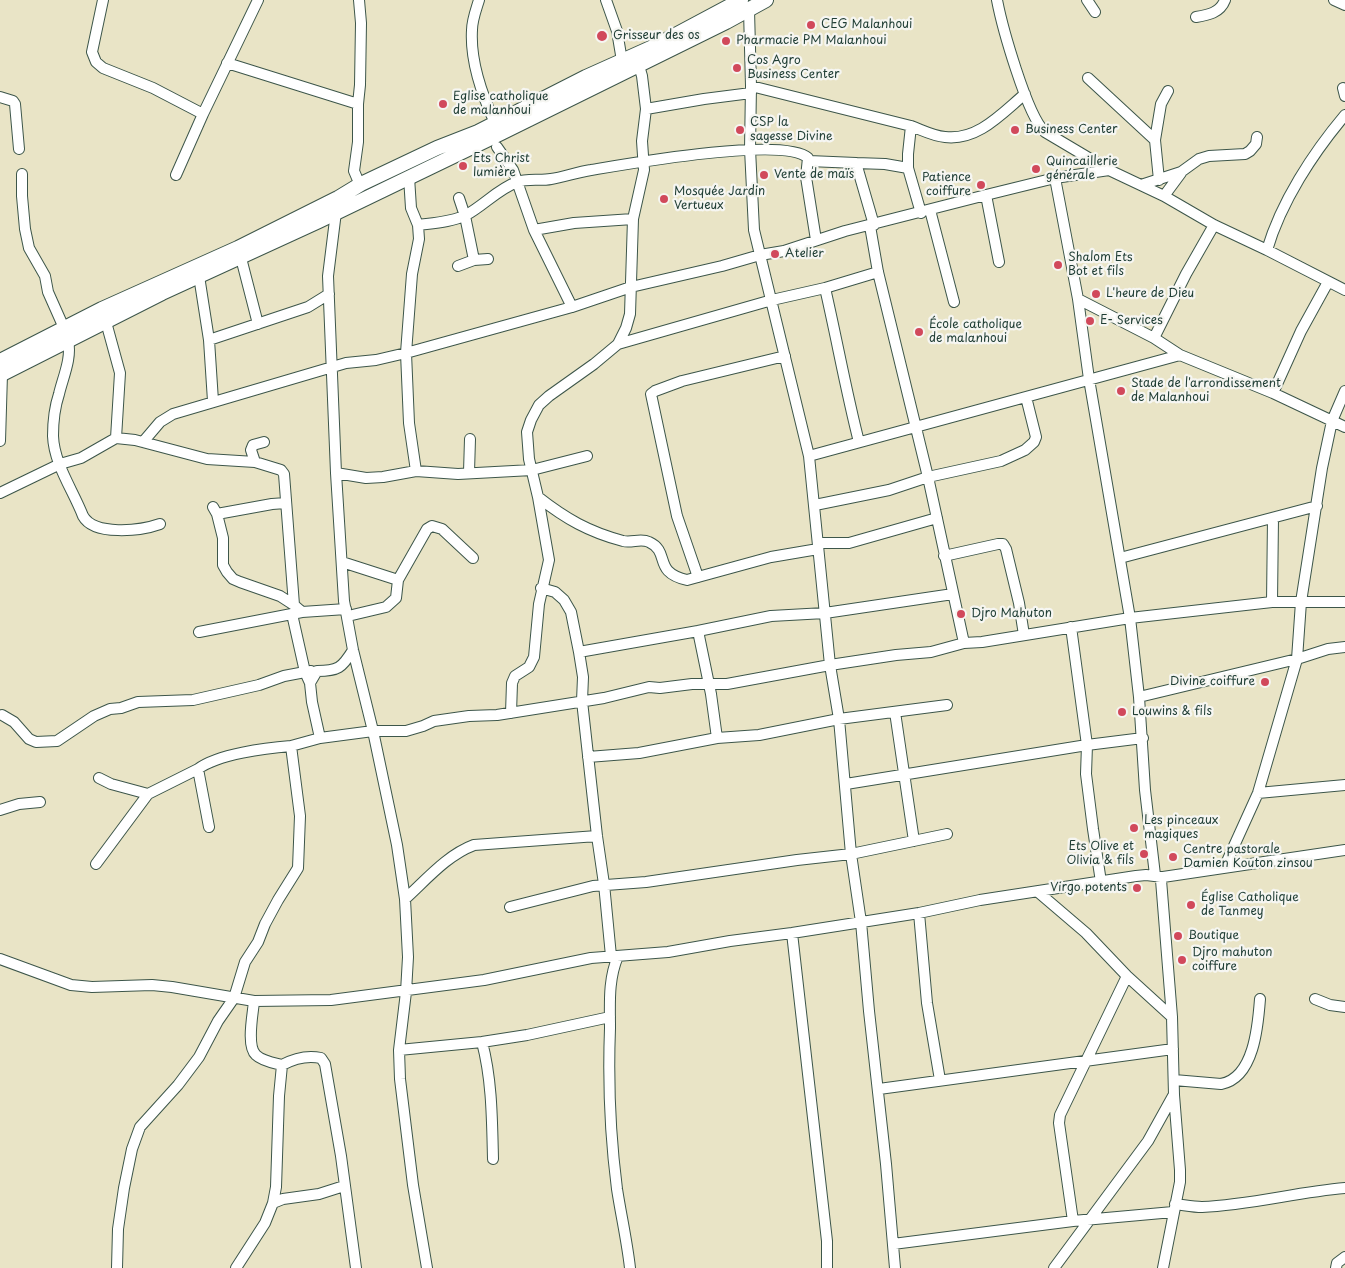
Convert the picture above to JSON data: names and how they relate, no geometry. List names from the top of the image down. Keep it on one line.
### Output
{"places":["CEG Malanhoui","Grisseur des os","Pharmacie PM Malanhoui","Cos Agro Business Center","Eglise catholique de malanhoui","CSP la sagesse Divine","Business Center","Ets Christ lumière","Quincaillerie générale","Vente de maïs","Patience coiffure","Mosquée Jardin Vertueux","Atelier","Shalom Ets Bot et fils","L'heure de Dieu","E- Services","École catholique de malanhoui","Stade de l'arrondissement de Malanhoui","Djro Mahuton","Divine coiffure","Louwins & fils","Les pinceaux magiques","Ets Olive et Olivia & fils","Centre pastorale Damien Kouton zinsou","Virgo potents","Église Catholique de Tanmey","Boutique","Djro mahuton coiffure"]}
